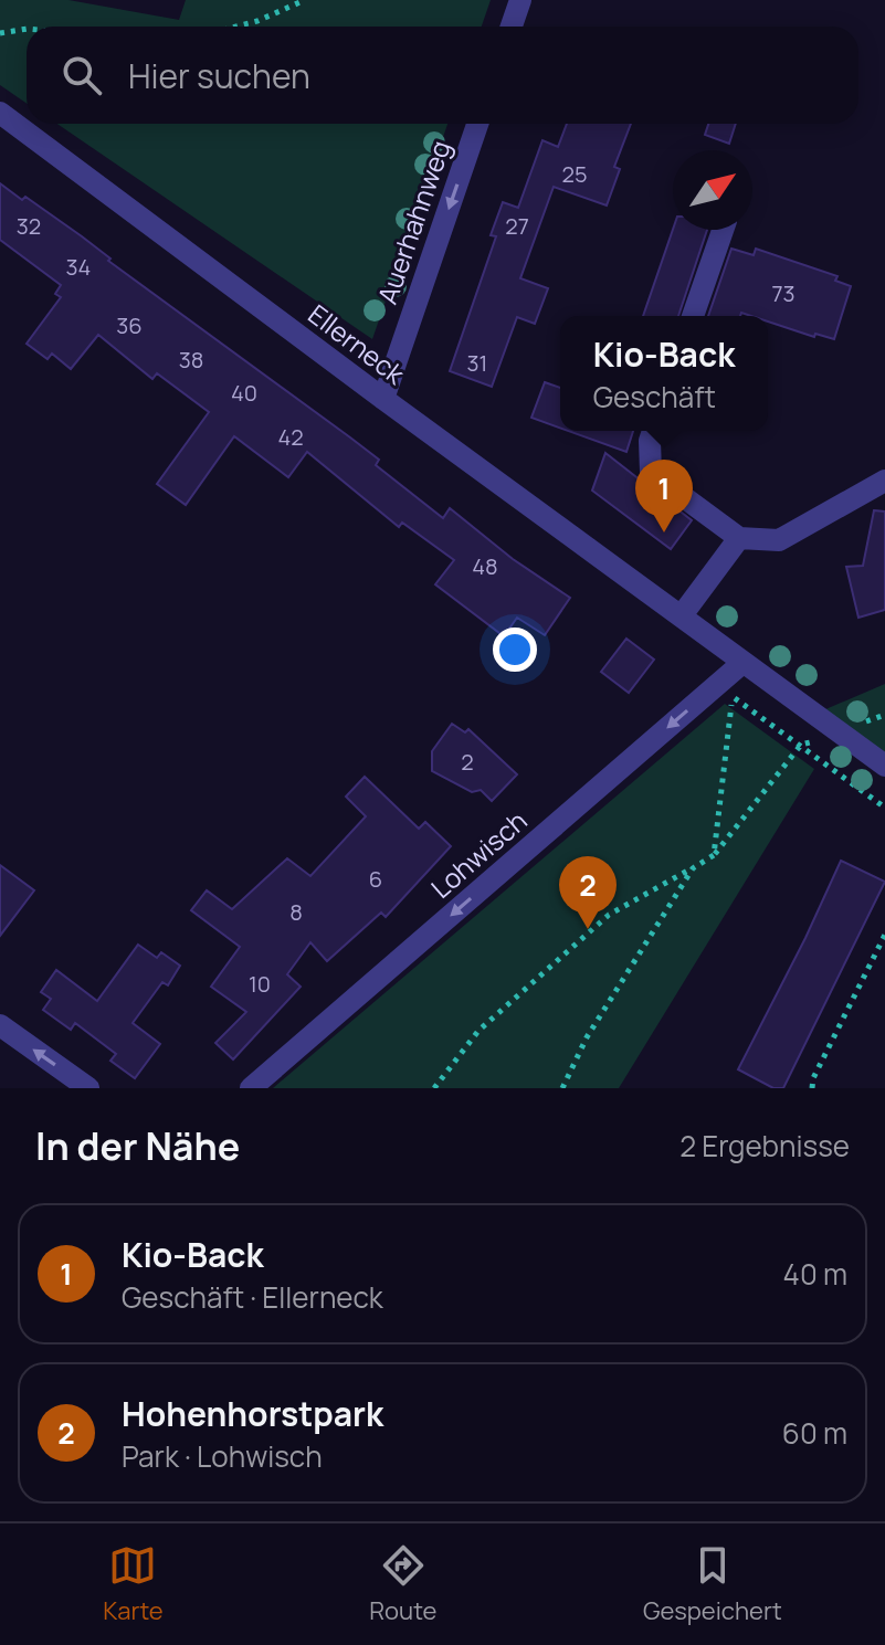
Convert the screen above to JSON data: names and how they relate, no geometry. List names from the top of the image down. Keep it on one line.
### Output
{"streets":{"street":["Auerhahnweg","Ellerneck","Lohwisch"]},"crossings":[["Auerhahnweg","Ellerneck"],["Ellerneck","Lohwisch"]],"one_way":["Auerhahnweg","Lohwisch"],"house_numbers":["25","32","27","34","73","36","38","31","40","42","48","2","6","8","10"],"north":"top right","page":{"search":"Hier suchen","popup":["Kio-Back","Geschäft"],"pins":["1","2"],"heading":["In der Nähe","2 Ergebnisse"],"list":[{"mark":"1","name":"Kio-Back","note":"Geschäft · Ellerneck","value":"40 m"},{"mark":"2","name":"Hohenhorstpark","note":"Park · Lohwisch","value":"60 m"}],"nav":["Karte","Route","Gespeichert"]}}
